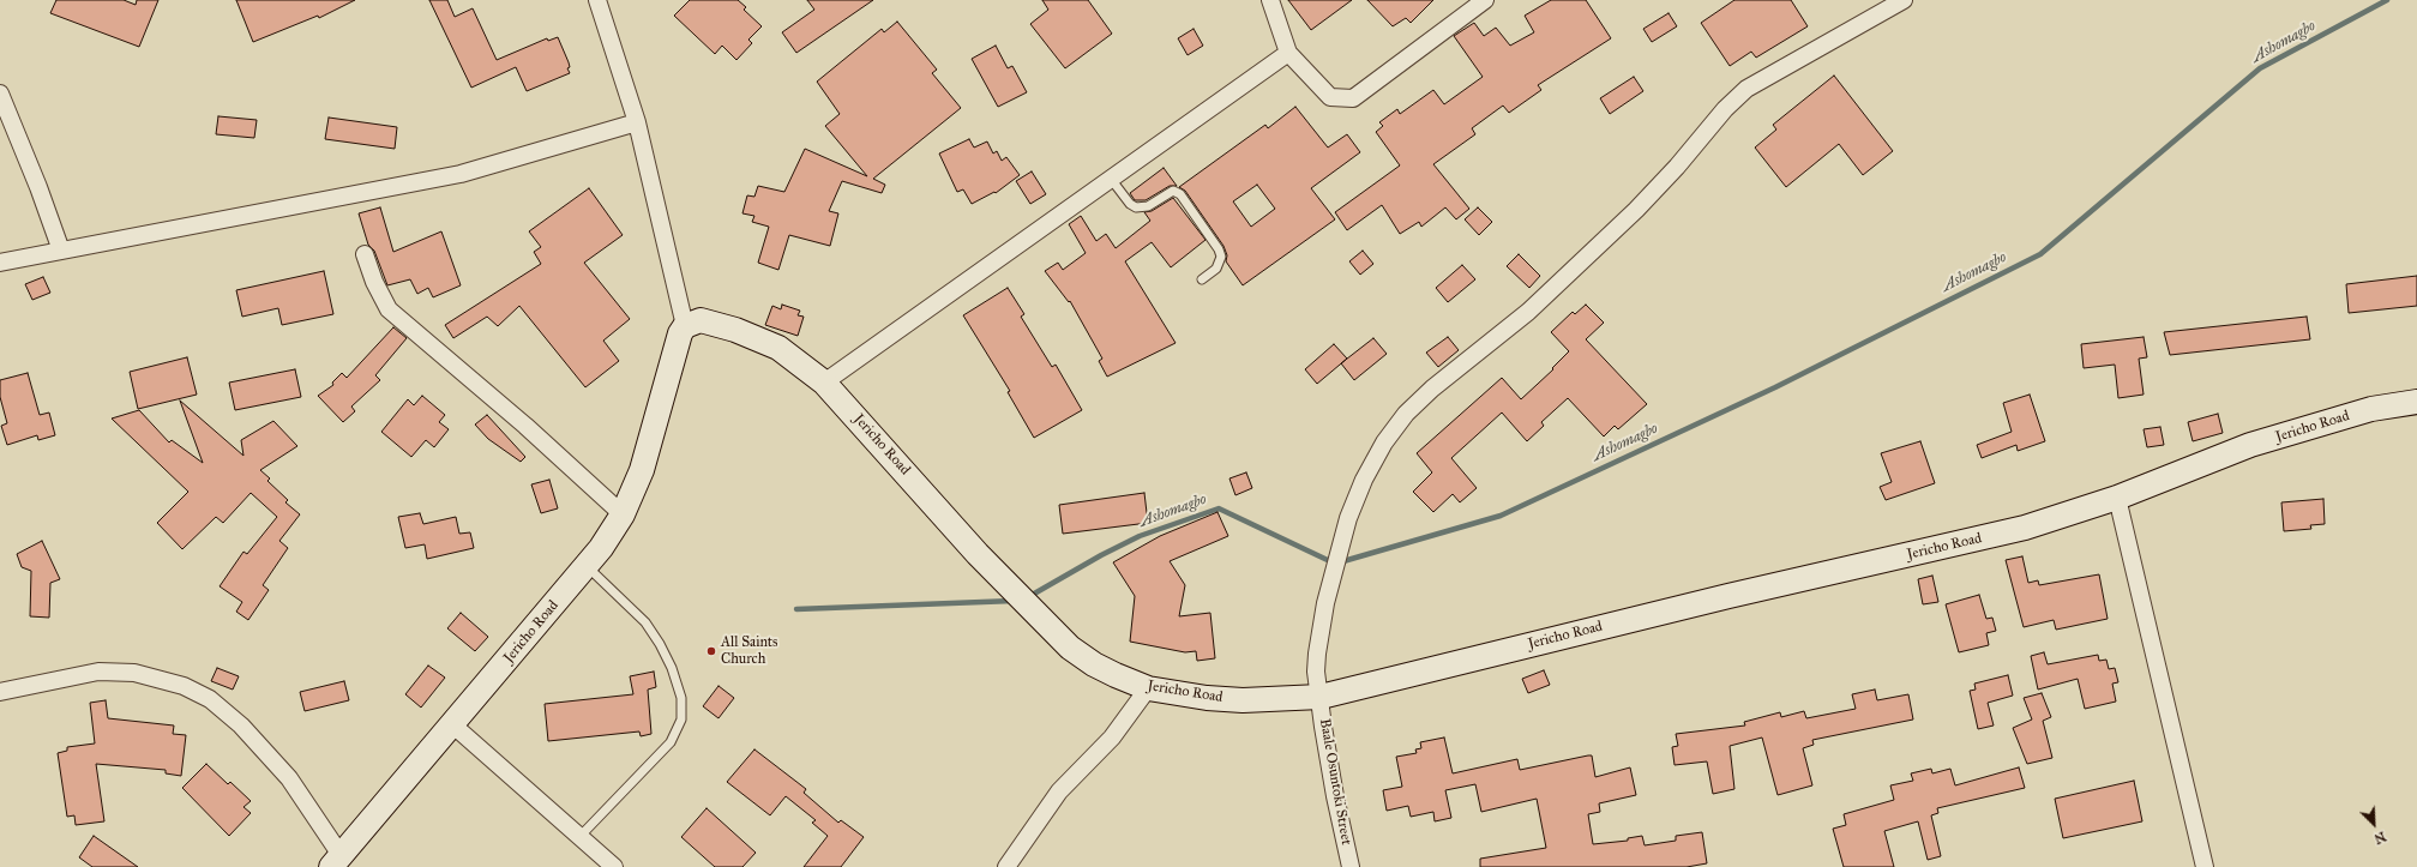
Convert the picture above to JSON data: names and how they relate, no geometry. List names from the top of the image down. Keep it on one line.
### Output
{"streets":{"street":["Jericho Road","Baale Osuntoki Street"]},"crossings":[["Jericho Road","Baale Osuntoki Street"]],"water":["Ashomagbo"],"places":["All Saints Church"],"north":"bottom right"}
